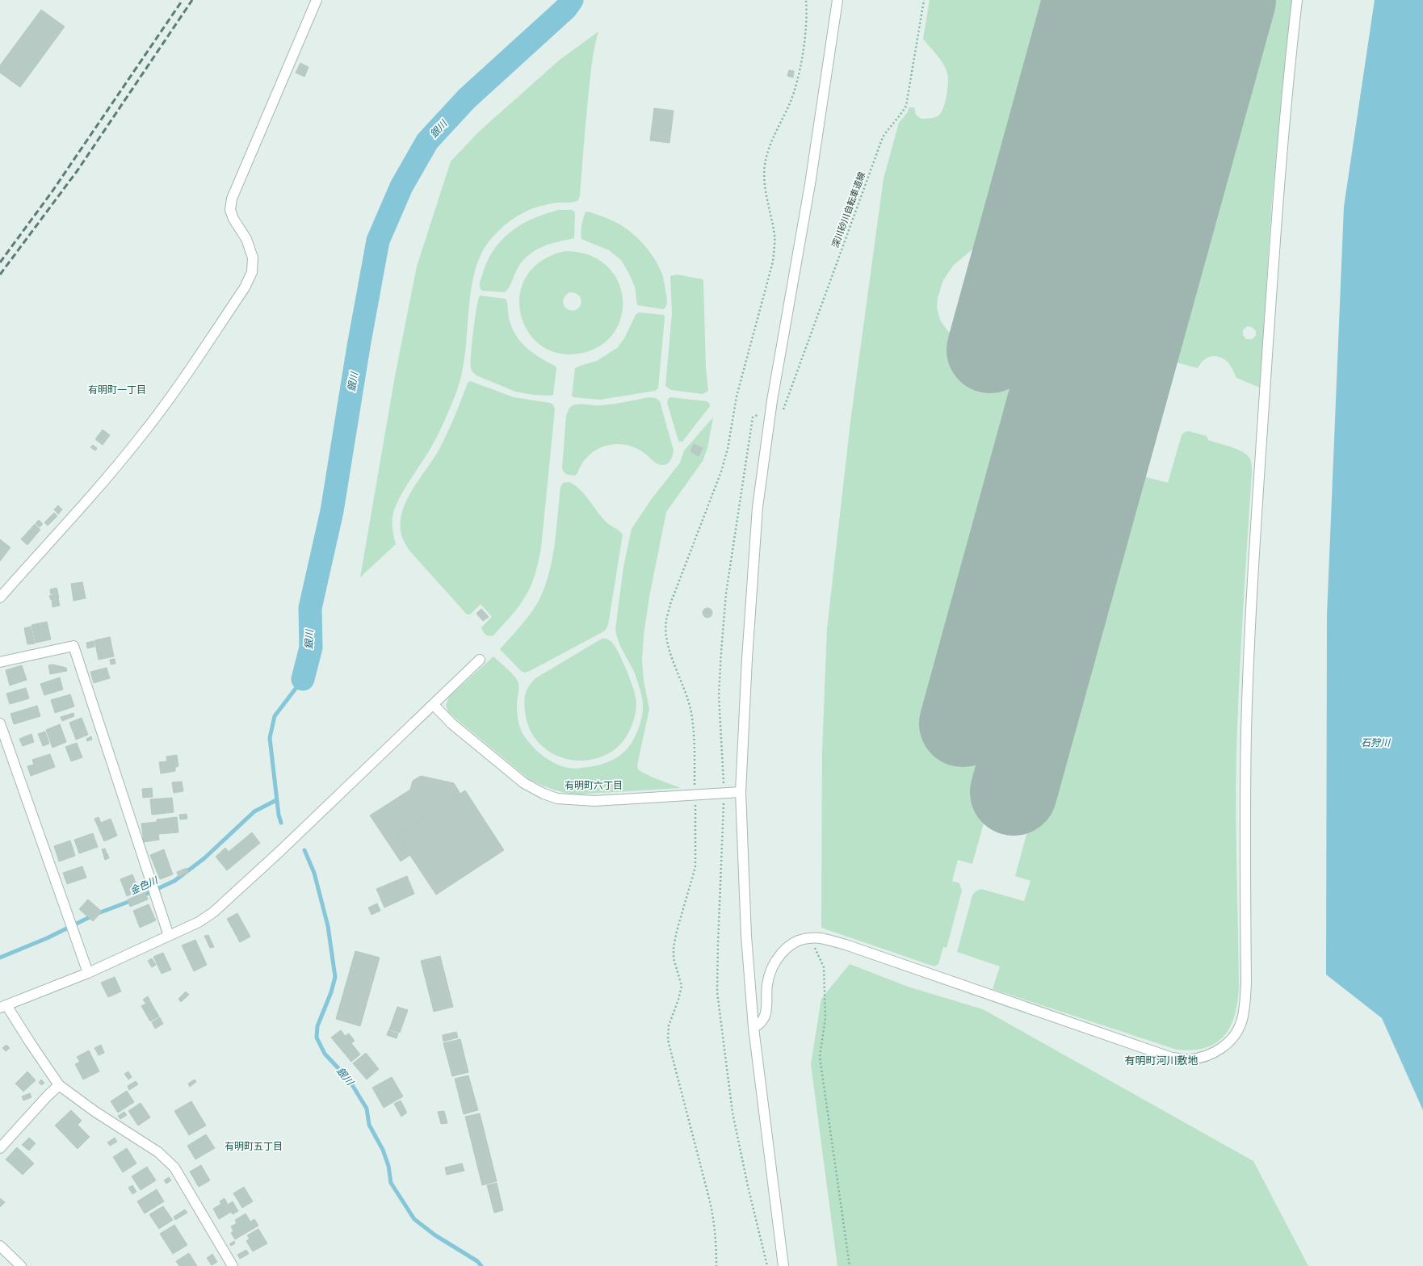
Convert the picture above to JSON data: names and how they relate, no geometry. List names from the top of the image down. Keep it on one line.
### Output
{"streets":{"path":["深川砂川自転車道線"]},"districts":["有明町一丁目","有明町六丁目","有明町河川敷地","有明町五丁目"],"water":["銀川","石狩川","金色川"]}
